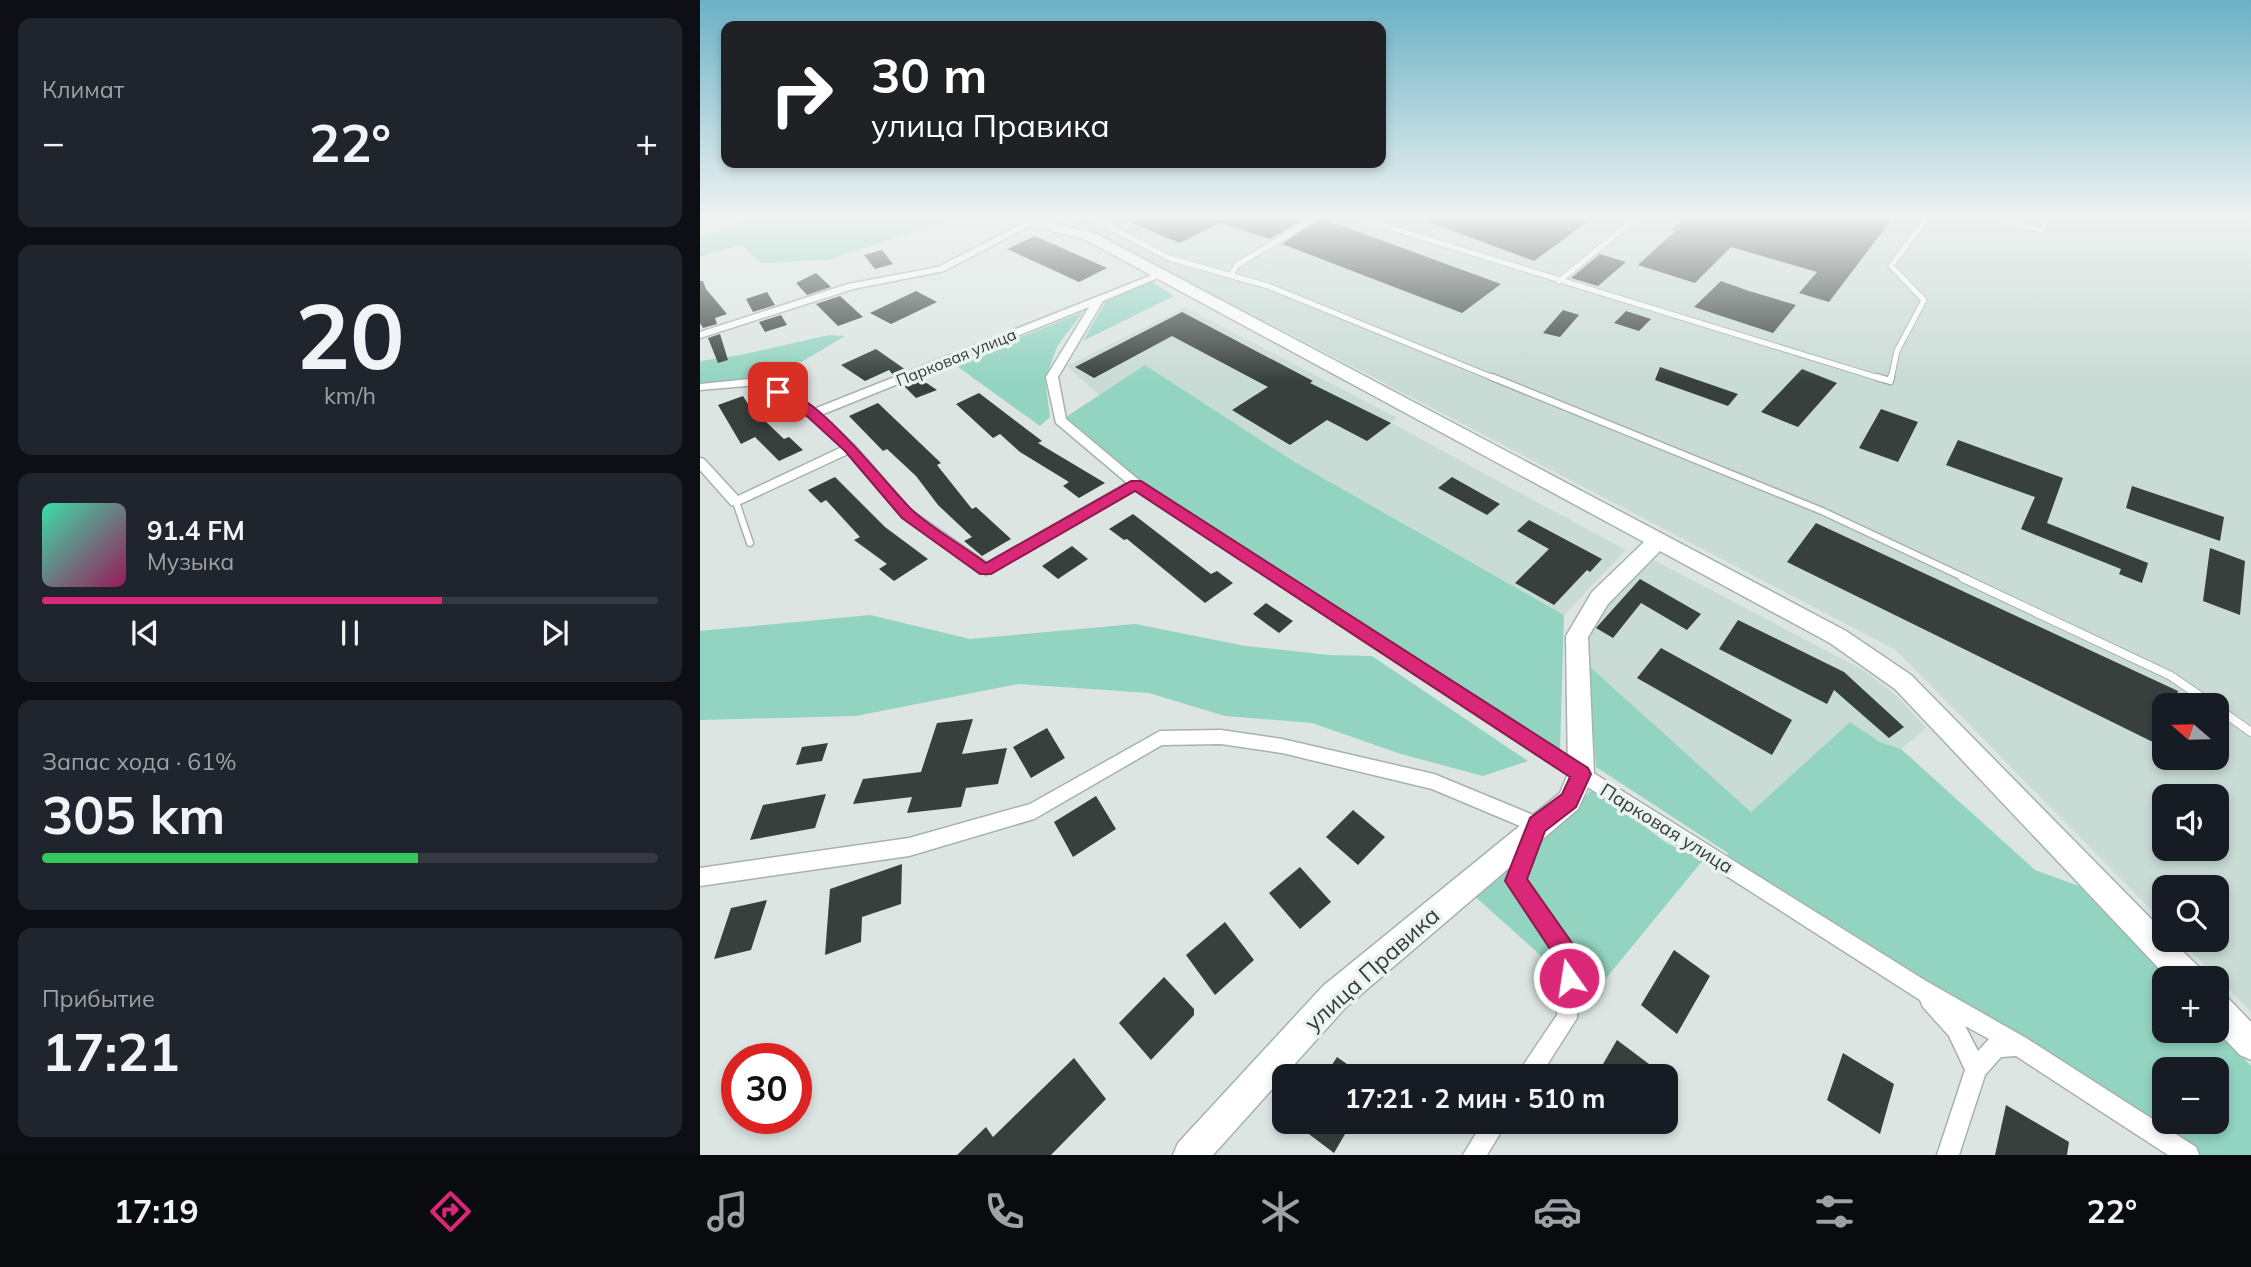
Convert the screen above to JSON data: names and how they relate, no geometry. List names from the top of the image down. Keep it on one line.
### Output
{"streets":{"street":["Парковая улица","улица Правика"]},"crossings":[["Парковая улица","улица Правика"]],"north":"left","page":{"tile":["Климат",["20","km/h"],["Запас хода · 61%","305 km"],["Прибытие","17:21"]],"turn":["30 m","улица Правика"],"heat":["−","22°","+"],"song":["91.4 FM","Музыка"],"map_buttons":["+","−"],"limit":"30","trip":"17:21 · 2 мин · 510 m","tabs":["17:19","22°"]}}
